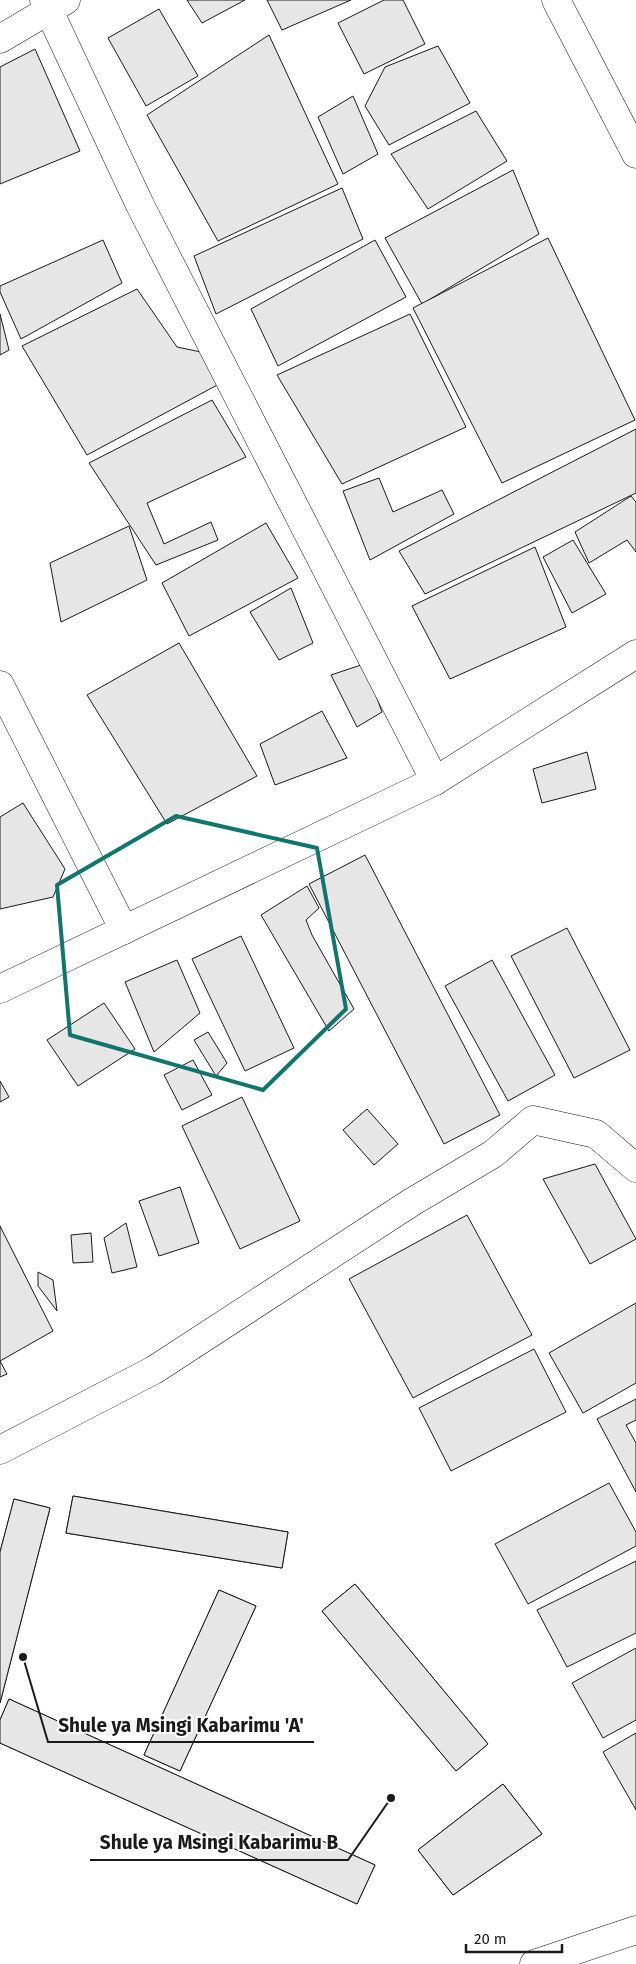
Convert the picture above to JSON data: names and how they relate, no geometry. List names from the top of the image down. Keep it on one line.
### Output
{"places":["Shule ya Msingi Kabarimu 'A'","Shule ya Msingi Kabarimu B"],"scale_bar":"20 m"}
